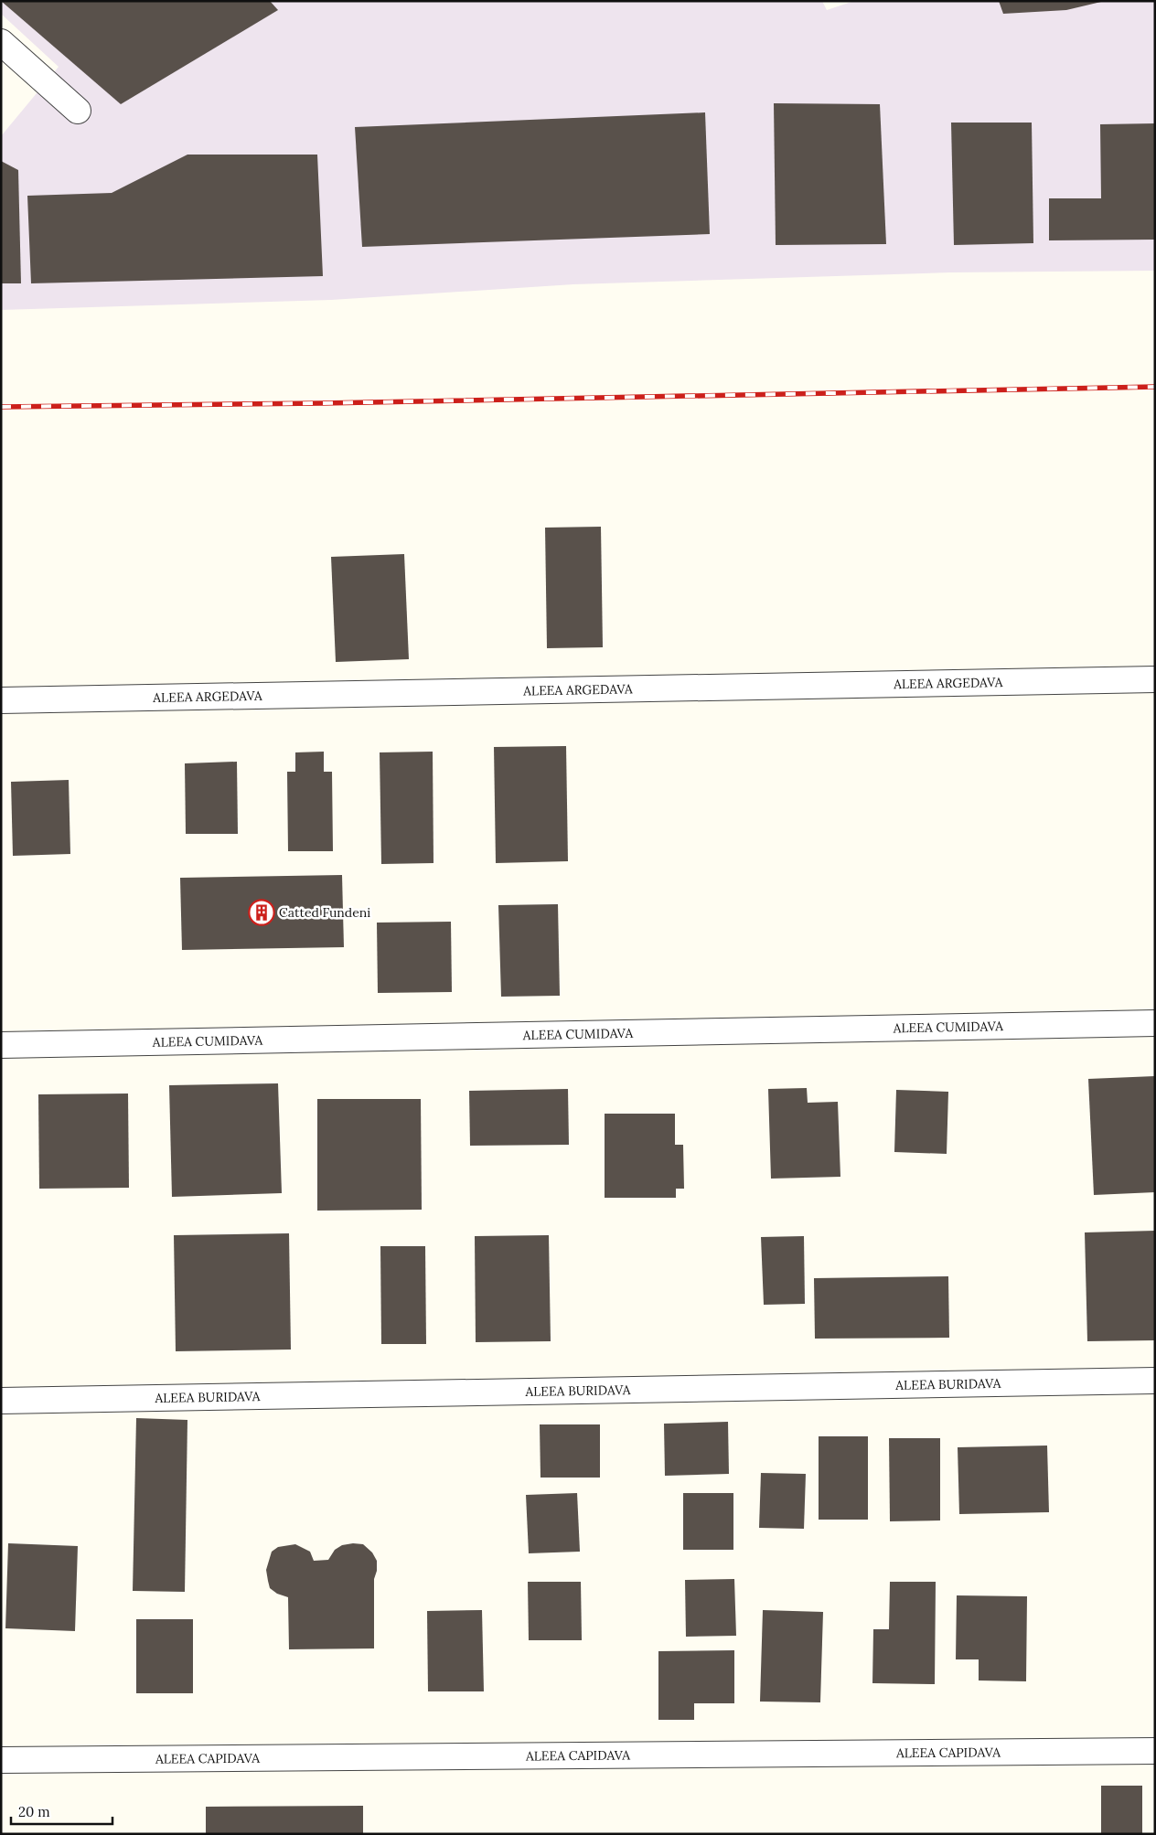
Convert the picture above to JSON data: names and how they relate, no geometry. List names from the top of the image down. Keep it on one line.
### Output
{"streets":{"street":["ALEEA ARGEDAVA","ALEEA CUMIDAVA","ALEEA BURIDAVA","ALEEA CAPIDAVA"]},"places":{"building":["Catted Fundeni"]},"scale_bar":"20 m"}
